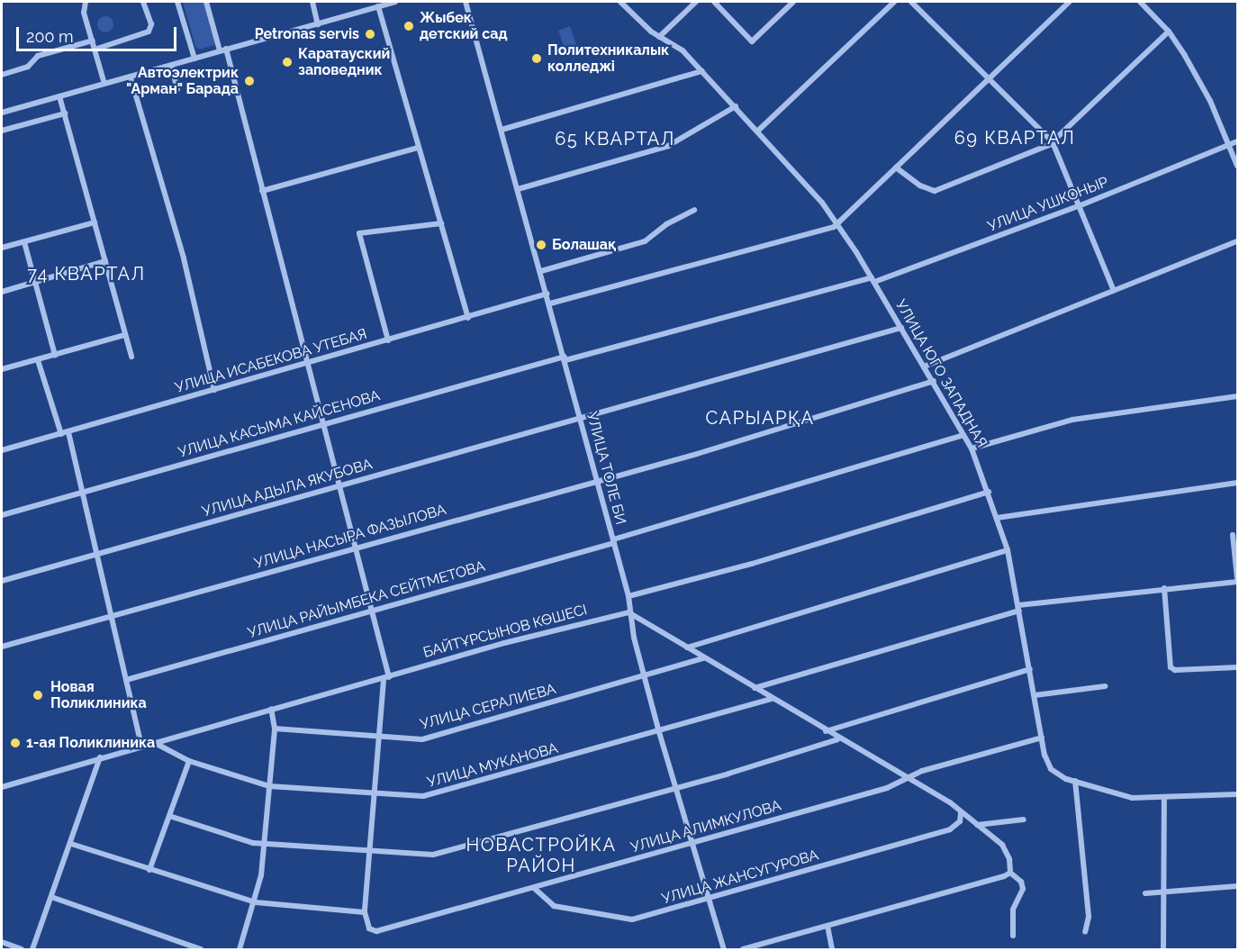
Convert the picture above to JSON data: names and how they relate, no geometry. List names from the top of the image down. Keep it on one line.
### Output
{"streets":{"street":["УЛИЦА УШКОНЫР","УЛИЦА ИСАБЕКОВА УТЕБАЯ","УЛИЦА ЮГО ЗАПАДНАЯ","УЛИЦА КАСЫМА КАЙСЕНОВА","УЛИЦА ТОЛЕ БИ","УЛИЦА АДЫЛА ЯКУБОВА","УЛИЦА НАСЫРА ФАЗЫЛОВА","УЛИЦА РАЙЫМБЕКА СЕЙТМЕТОВА","БАЙТҰРСЫНОВ КӨШЕСІ","УЛИЦА СЕРАЛИЕВА","УЛИЦА МУКАНОВА","УЛИЦА АЛИМКУЛОВА","УЛИЦА ЖАНСУГУРОВА"]},"crossings":[["УЛИЦА УШКОНЫР","УЛИЦА ЮГО ЗАПАДНАЯ"],["УЛИЦА УШКОНЫР","УЛИЦА КАСЫМА КАЙСЕНОВА"],["УЛИЦА УШКОНЫР","УЛИЦА ТОЛЕ БИ"],["УЛИЦА ИСАБЕКОВА УТЕБАЯ","УЛИЦА ТОЛЕ БИ"],["УЛИЦА ЮГО ЗАПАДНАЯ","УЛИЦА АДЫЛА ЯКУБОВА"],["УЛИЦА ЮГО ЗАПАДНАЯ","УЛИЦА НАСЫРА ФАЗЫЛОВА"],["УЛИЦА ЮГО ЗАПАДНАЯ","УЛИЦА РАЙЫМБЕКА СЕЙТМЕТОВА"],["УЛИЦА ЮГО ЗАПАДНАЯ","УЛИЦА АЛИМКУЛОВА"],["УЛИЦА КАСЫМА КАЙСЕНОВА","УЛИЦА ТОЛЕ БИ"],["УЛИЦА ТОЛЕ БИ","УЛИЦА АДЫЛА ЯКУБОВА"],["УЛИЦА ТОЛЕ БИ","УЛИЦА НАСЫРА ФАЗЫЛОВА"],["УЛИЦА ТОЛЕ БИ","УЛИЦА РАЙЫМБЕКА СЕЙТМЕТОВА"],["УЛИЦА ТОЛЕ БИ","БАЙТҰРСЫНОВ КӨШЕСІ"],["УЛИЦА ТОЛЕ БИ","УЛИЦА СЕРАЛИЕВА"],["УЛИЦА ТОЛЕ БИ","УЛИЦА МУКАНОВА"],["УЛИЦА ТОЛЕ БИ","УЛИЦА АЛИМКУЛОВА"],["УЛИЦА ТОЛЕ БИ","УЛИЦА ЖАНСУГУРОВА"],["БАЙТҰРСЫНОВ КӨШЕСІ","УЛИЦА МУКАНОВА"],["УЛИЦА АЛИМКУЛОВА","УЛИЦА ЖАНСУГУРОВА"]],"districts":["69 КВАРТАЛ","65 КВАРТАЛ","74 КВАРТАЛ","САРЫАРҚА","НОВАСТРОЙКА РАЙОН"],"places":["Жыбек детский сад","Petronas servis","Политехникалык колледжі","Каратауский заповедник","Автоэлектрик \"Арман\" Барада","Болашақ","Новая Поликлиника","1-ая Поликлиника"],"scale_bar":"200 m"}
